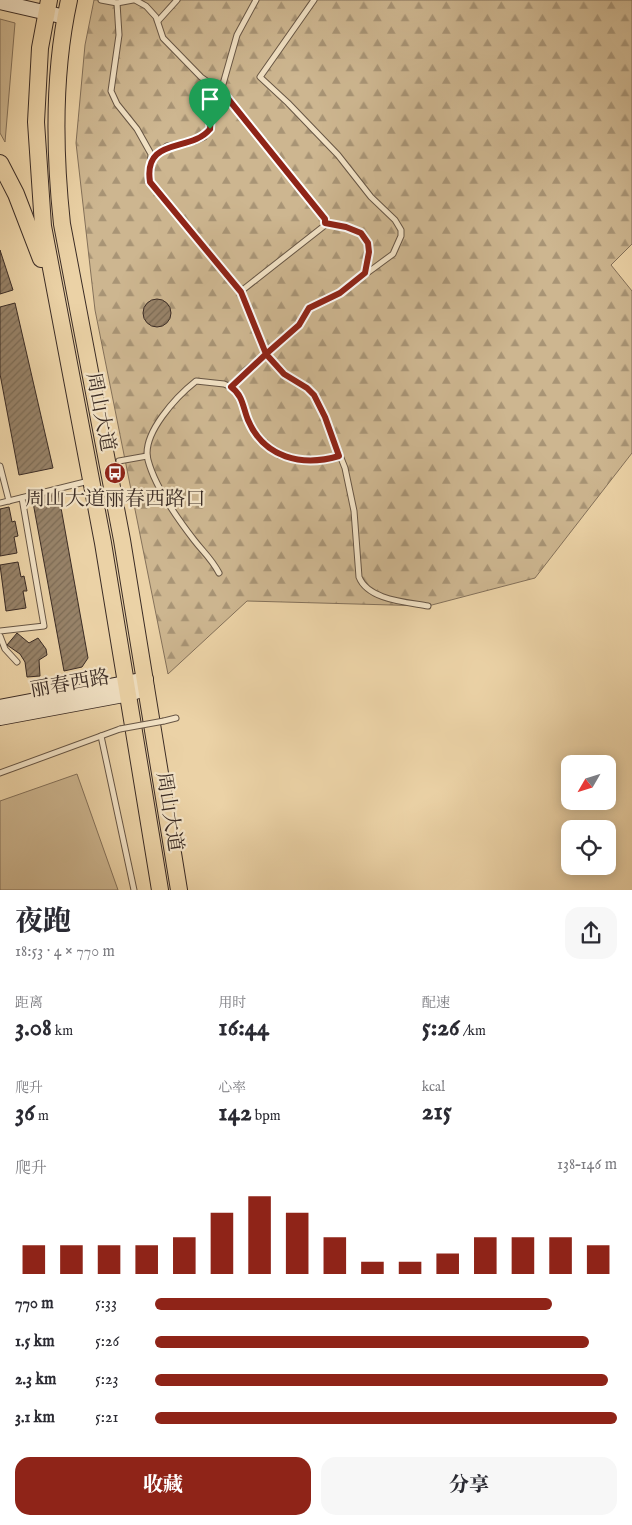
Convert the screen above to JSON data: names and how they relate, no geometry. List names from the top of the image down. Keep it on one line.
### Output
{"streets":{"main road":["周山大道","丽春西路"]},"crossings":[["周山大道","丽春西路"]],"places":{"bus stop":["周山大道丽春西路口"]},"north":"bottom left","page":{"heading":["夜跑","18:53 · 4 × 770 m"],"stats":[["距离","3.08 km"],["用时","16:44"],["配速","5:26 /km"],["爬升","36 m"],["心率","142 bpm"],["kcal","215"]],"chart":["爬升","138–146 m"],"list":[{"name":"770 m","note":"5:33"},{"name":"1.5 km","note":"5:26"},{"name":"2.3 km","note":"5:23"},{"name":"3.1 km","note":"5:21"}],"buttons":["收藏","分享"]}}
